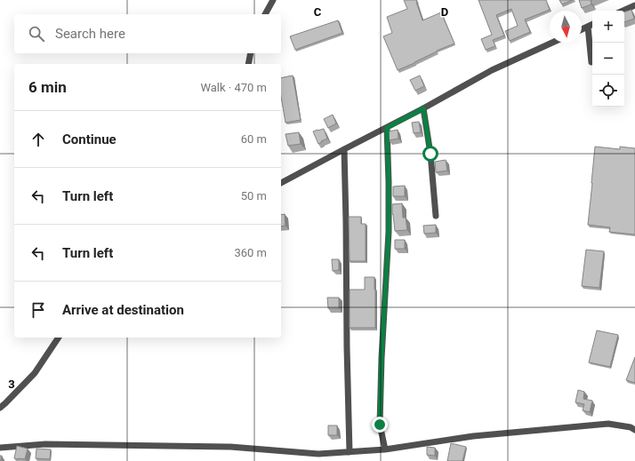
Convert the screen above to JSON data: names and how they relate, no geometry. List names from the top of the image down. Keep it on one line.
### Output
{"north":"bottom","page":{"map_buttons":["+","−"],"search":"Search here","heading":["6 min","Walk · 470 m"],"list":[["Continue","60 m"],["Turn left","50 m"],["Turn left","360 m"],"Arrive at destination"]},"grid":{"columns":["C","D"],"rows":["3"]}}
